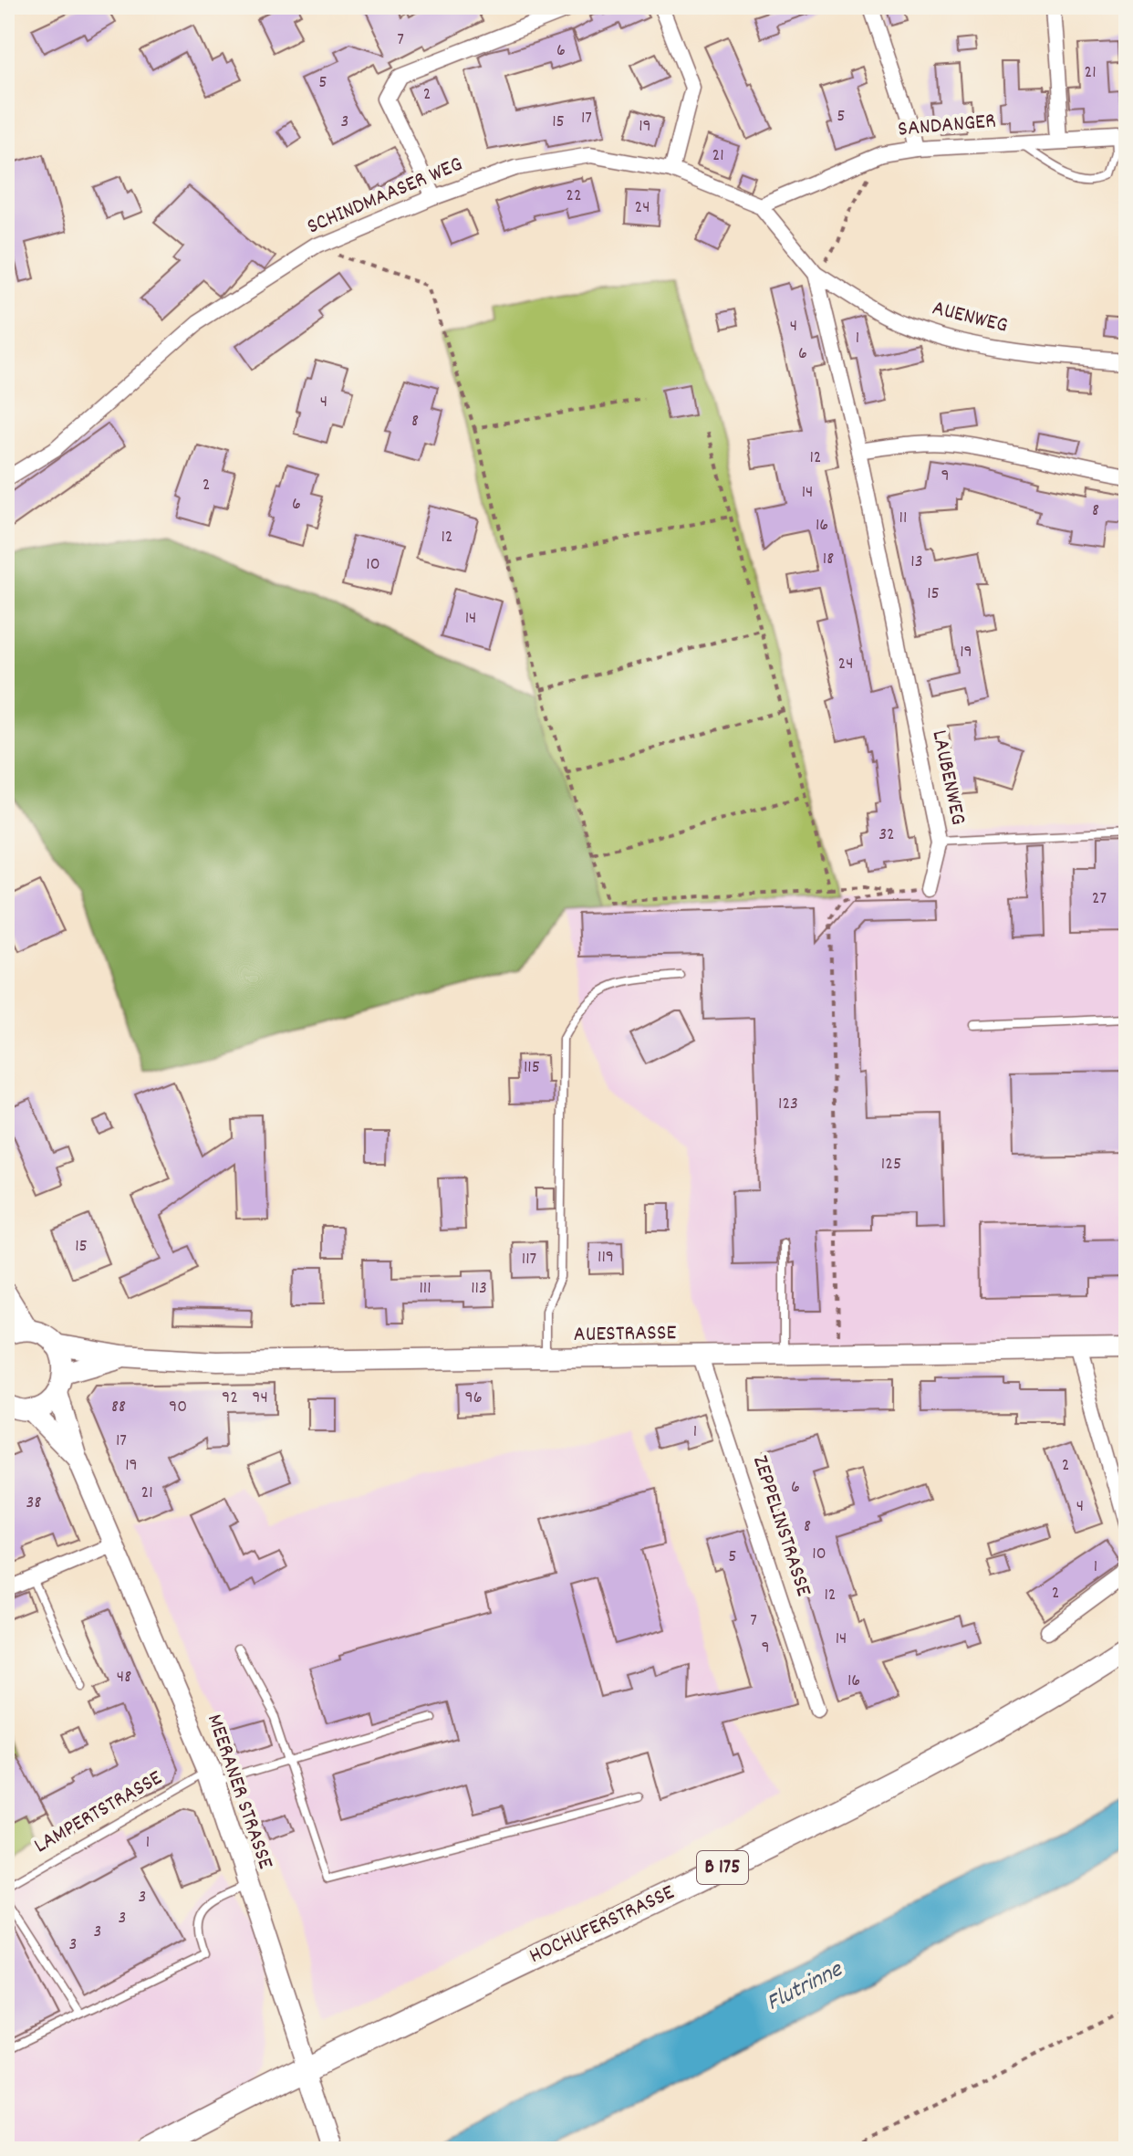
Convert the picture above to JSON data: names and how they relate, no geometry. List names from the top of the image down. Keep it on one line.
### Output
{"streets":{"main road":["B 175","HOCHUFERSTRASSE"],"street":["SANDANGER","SCHINDMAASER WEG","AUENWEG","LAUBENWEG","AUESTRASSE","ZEPPELINSTRASSE","MEERANER STRASSE"],"lane":["LAMPERTSTRASSE"]},"crossings":[["SANDANGER","SCHINDMAASER WEG"],["SANDANGER","LAUBENWEG"],["SCHINDMAASER WEG","LAUBENWEG"],["AUENWEG","LAUBENWEG"],["AUESTRASSE","ZEPPELINSTRASSE"],["AUESTRASSE","MEERANER STRASSE"],["MEERANER STRASSE","LAMPERTSTRASSE"],["MEERANER STRASSE","HOCHUFERSTRASSE"]],"water":["Flutrinne"],"house_numbers":["7","6","21","5","2","5","17","3","15","19","21","22","24","4","1","6","4","8","12","9","2","14","6","8","11","16","12","18","13","10","15","14","19","24","32","27","115","123","125","15","119","117","111","113","92","94","96","88","90","1","17","19","2","6","21","38","4","8","10","5","1","2","12","7","14","9","48","16","1","3","3","3","3"]}
